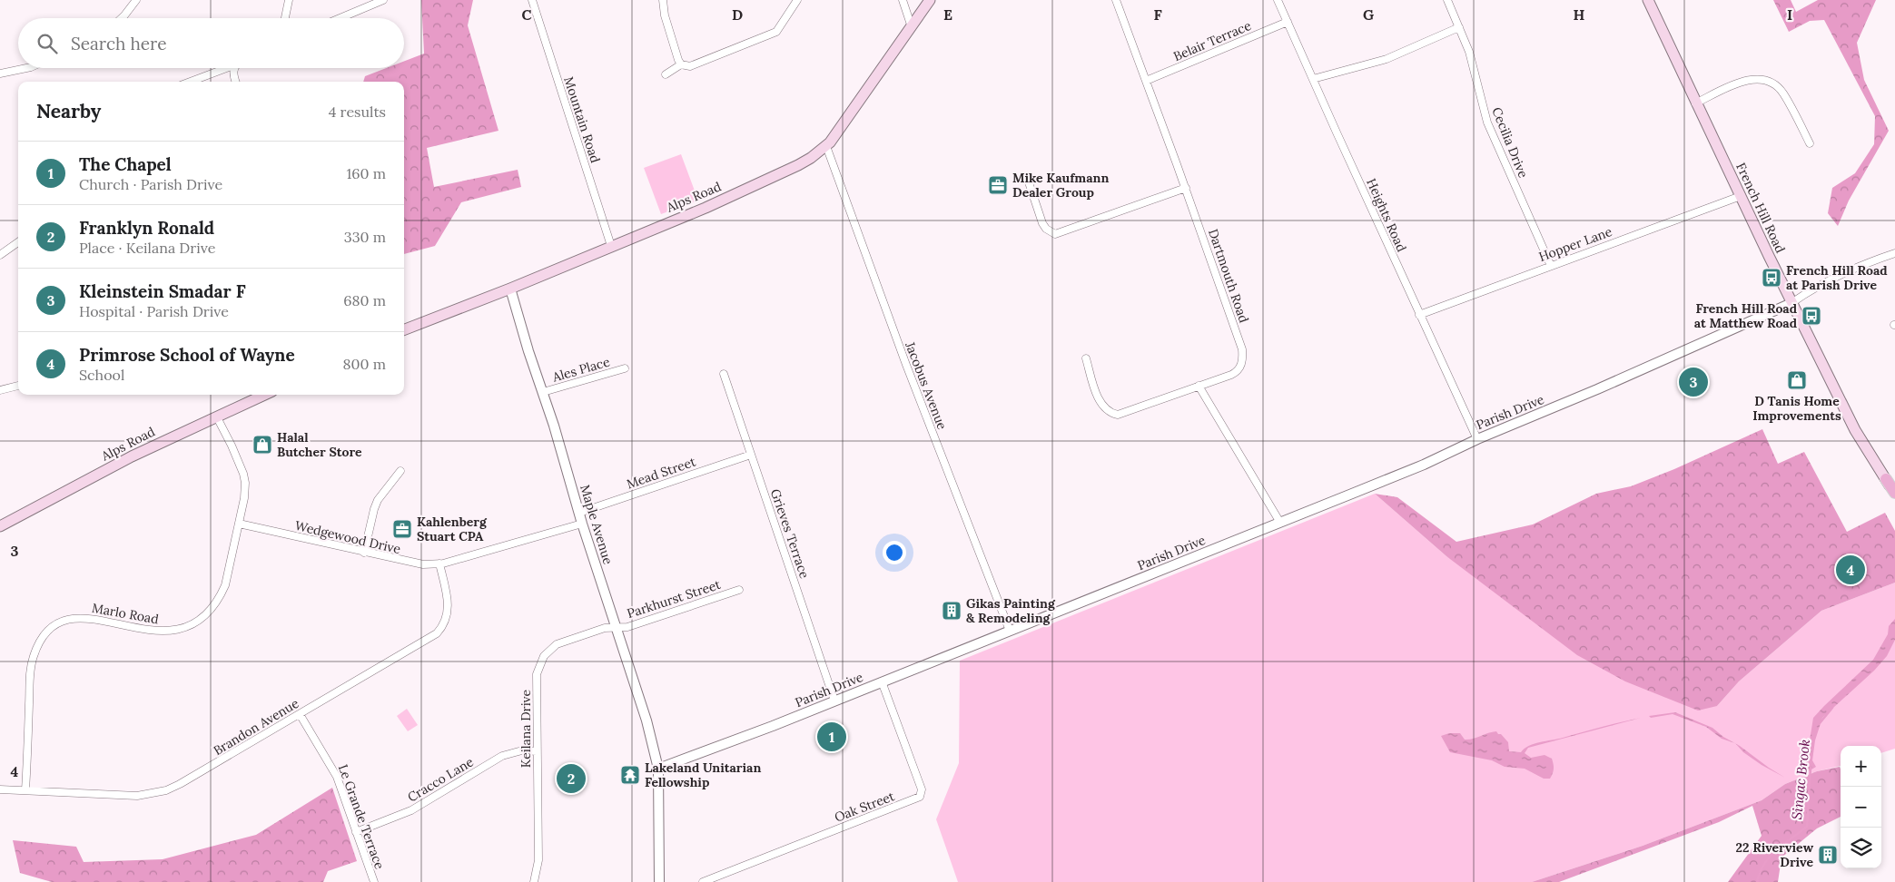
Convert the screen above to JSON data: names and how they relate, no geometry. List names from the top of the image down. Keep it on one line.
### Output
{"streets":{"main road":["Alps Road","French Hill Road"],"street":["Belair Terrace","Mountain Road","Cecilia Drive","Heights Road","Hopper Lane","Dartmouth Road","Ales Place","Jacobus Avenue","Parish Drive","Mead Street","Maple Avenue","Grieves Terrace","Wedgewood Drive","Parkhurst Street","Marlo Road","Brandon Avenue","Keilana Drive","Cracco Lane","Oak Street","Le Grande Terrace"]},"crossings":[["Belair Terrace","Heights Road"],["Belair Terrace","Dartmouth Road"],["Mountain Road","Alps Road"],["Cecilia Drive","Hopper Lane"],["Alps Road","Jacobus Avenue"],["Alps Road","Maple Avenue"],["Alps Road","Marlo Road"],["French Hill Road","Hopper Lane"],["French Hill Road","Parish Drive"],["Heights Road","Hopper Lane"],["Heights Road","Parish Drive"],["Ales Place","Maple Avenue"],["Jacobus Avenue","Parish Drive"],["Parish Drive","Maple Avenue"],["Parish Drive","Grieves Terrace"],["Parish Drive","Oak Street"],["Mead Street","Maple Avenue"],["Mead Street","Grieves Terrace"],["Maple Avenue","Wedgewood Drive"],["Maple Avenue","Parkhurst Street"],["Maple Avenue","Keilana Drive"],["Wedgewood Drive","Marlo Road"],["Wedgewood Drive","Brandon Avenue"],["Parkhurst Street","Keilana Drive"],["Marlo Road","Brandon Avenue"],["Brandon Avenue","Le Grande Terrace"],["Keilana Drive","Cracco Lane"],["Cracco Lane","Le Grande Terrace"]],"water":["Singac Brook"],"places":{"office":["Mike Kaufmann Dealer Group","Kahlenberg Stuart CPA"],"bus stop":["French Hill Road at Parish Drive","French Hill Road at Matthew Road"],"shop":["D Tanis Home Improvements","Halal Butcher Store"],"building":["Gikas Painting & Remodeling","22 Riverview Drive"],"temple":["Lakeland Unitarian Fellowship"]},"page":{"search":"Search here","heading":["Nearby","4 results"],"list":[{"mark":"1","name":"The Chapel","note":"Church · Parish Drive","value":"160 m"},{"mark":"2","name":"Franklyn Ronald","note":"Place · Keilana Drive","value":"330 m"},{"mark":"3","name":"Kleinstein Smadar F","note":"Hospital · Parish Drive","value":"680 m"},{"mark":"4","name":"Primrose School of Wayne","note":"School","value":"800 m"}],"pins":["3","4","1","2"],"map_buttons":["+","−"]},"grid":{"columns":["C","D","E","F","G","H","I"],"rows":["3","4"]}}
